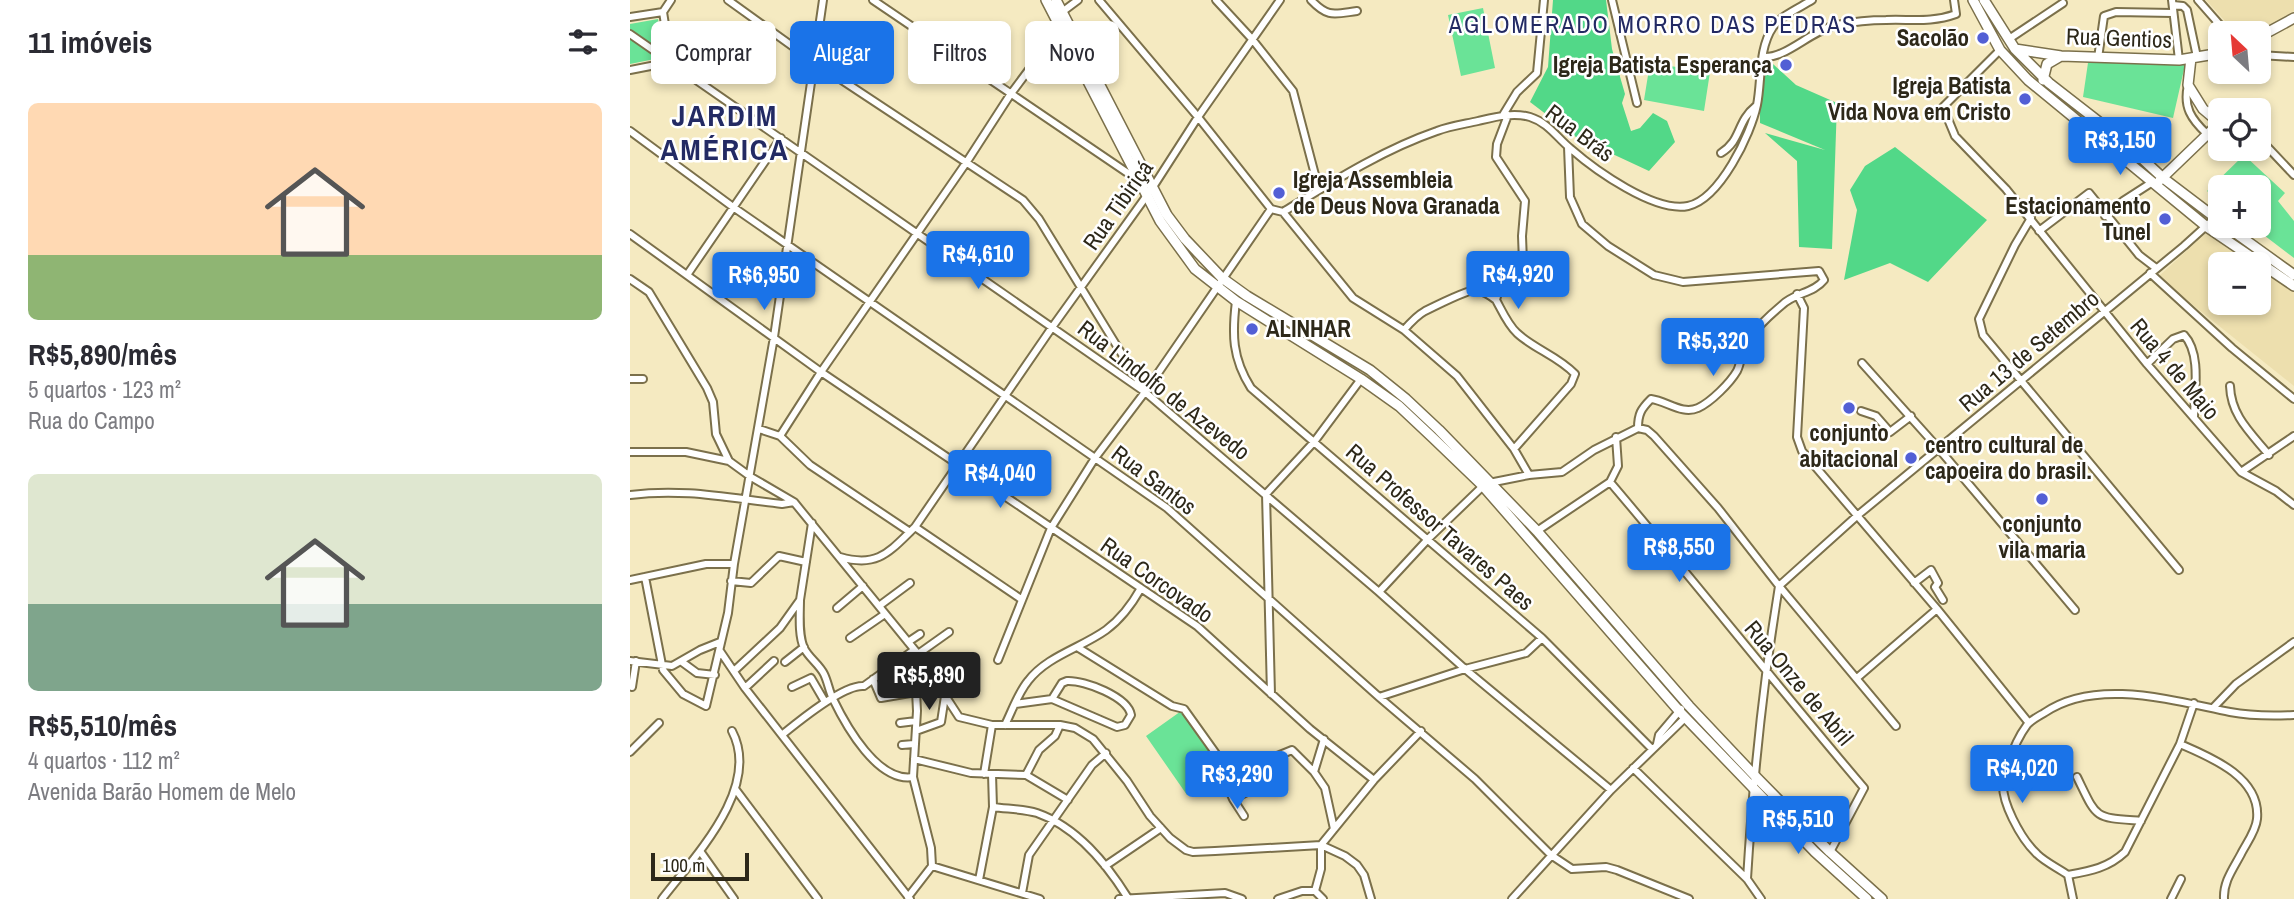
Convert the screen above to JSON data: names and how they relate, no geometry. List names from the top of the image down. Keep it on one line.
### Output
{"streets":{"main road":["Rua Gentios"],"street":["Rua Brás","Rua Tibiriçá","Rua 13 de Setembro","Rua 4 de Maio","Rua Lindolfo de Azevedo","Rua Santos","Rua Professor Tavares Paes","Rua Corcovado","Rua Onze de Abril"]},"crossings":[["Rua Tibiriçá","Rua Lindolfo de Azevedo"],["Rua Tibiriçá","Rua Santos"],["Rua Tibiriçá","Rua Corcovado"],["Rua 13 de Setembro","Rua 4 de Maio"]],"districts":["AGLOMERADO MORRO DAS PEDRAS","JARDIM AMÉRICA"],"places":["Sacolão","Igreja Batista Esperança","Igreja Batista Vida Nova em Cristo","Igreja Assembleia de Deus Nova Granada","Estacionamento Tunel","ALINHAR","conjunto abitacional","centro cultural de capoeira do brasil.","conjunto vila maria"],"scale_bar":"100 m","north":"top left","page":{"heading":"11 imóveis","map_buttons":["+","−"],"chip":["Comprar","Alugar","Filtros","Novo"],"list":[{"name":"R$5,890/mês","note":"5 quartos · 123 m² · Rua do Campo"},{"name":"R$5,510/mês","note":"4 quartos · 112 m² · Avenida Barão Homem de Melo"}],"price":["R$3,150","R$4,610","R$4,920","R$6,950","R$5,320","R$4,040","R$8,550","R$5,890","R$4,020","R$3,290","R$5,510"],"scale":"100 m"}}
